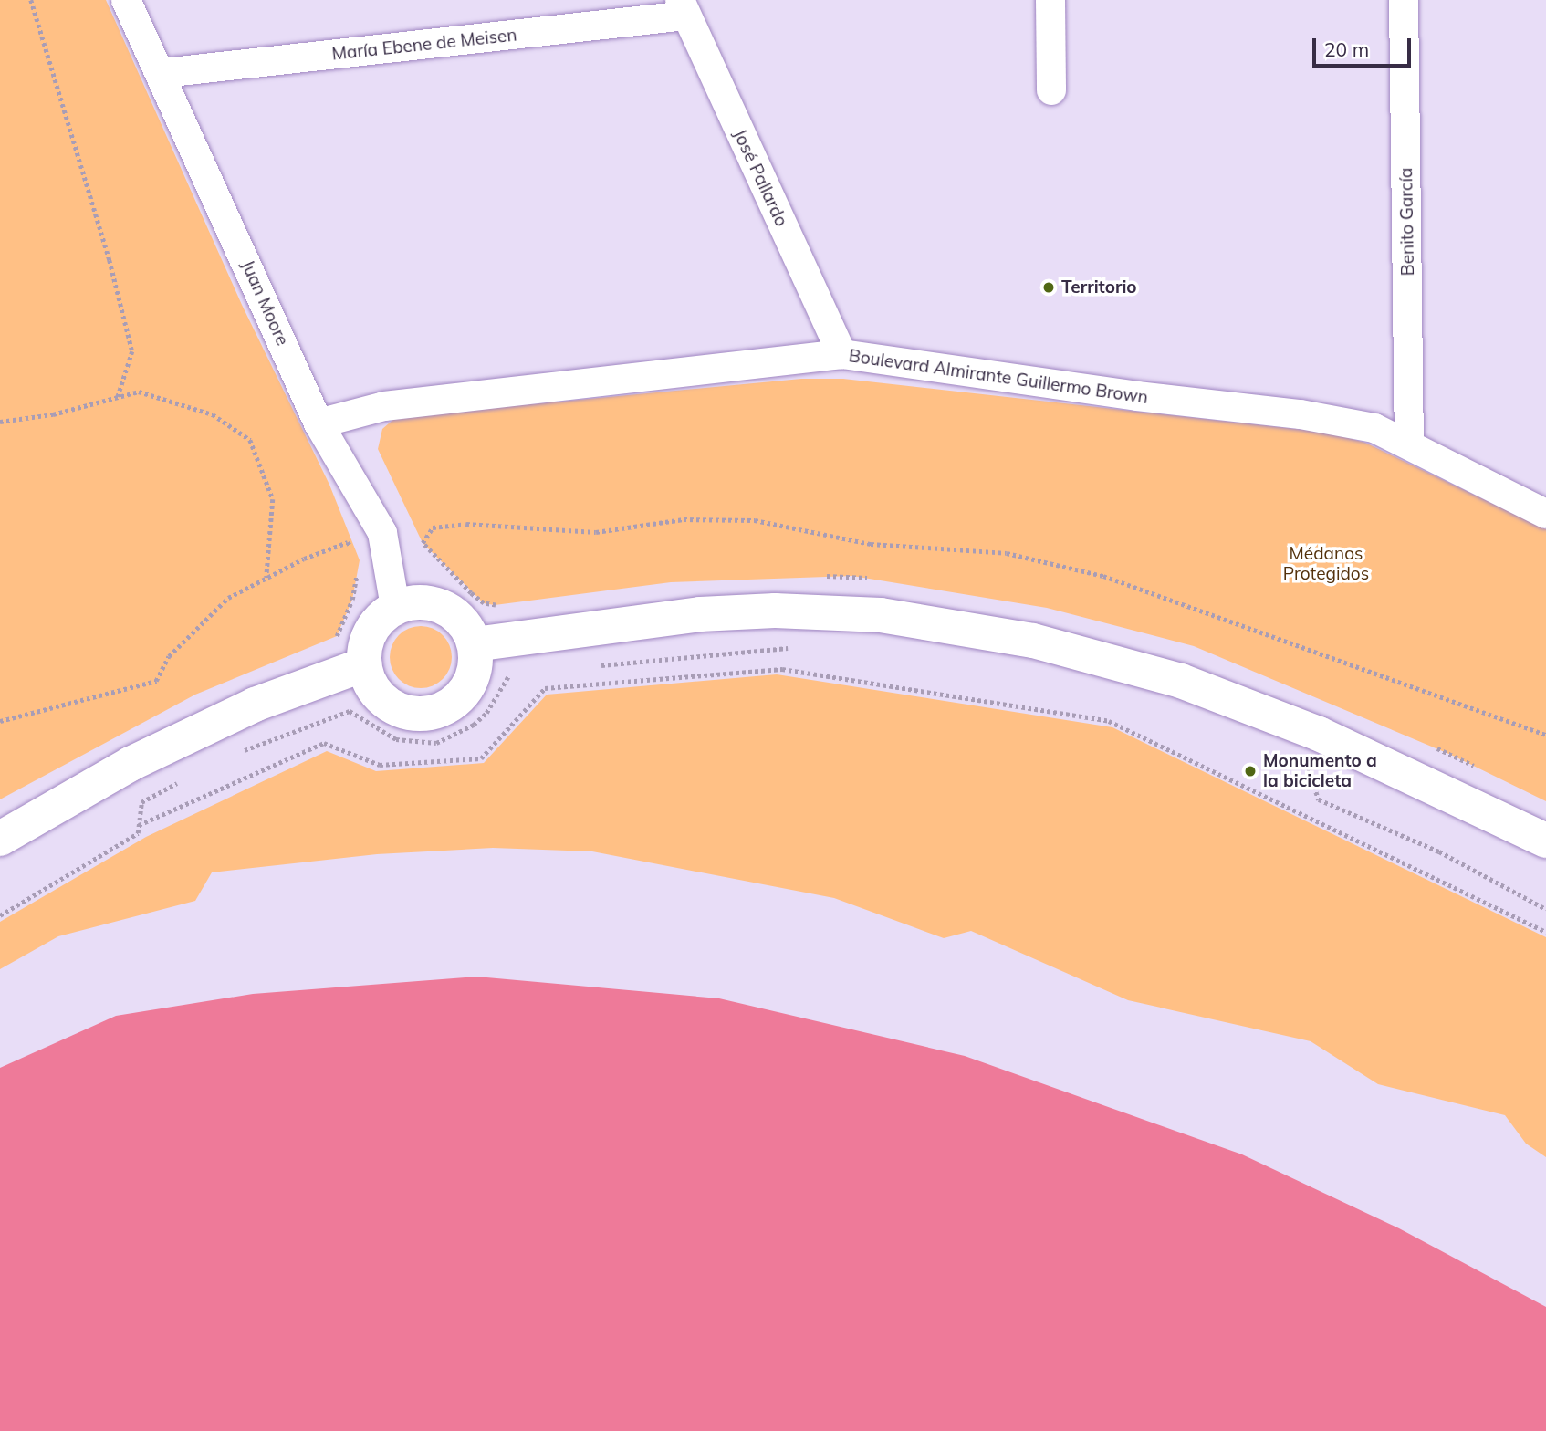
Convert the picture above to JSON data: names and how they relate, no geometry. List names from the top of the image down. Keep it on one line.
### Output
{"streets":{"street":["María Ebene de Meisen","José Pallardo","Benito García","Juan Moore","Boulevard Almirante Guillermo Brown"]},"crossings":[["María Ebene de Meisen","José Pallardo"],["María Ebene de Meisen","Juan Moore"],["José Pallardo","Boulevard Almirante Guillermo Brown"],["Benito García","Boulevard Almirante Guillermo Brown"],["Juan Moore","Boulevard Almirante Guillermo Brown"]],"parks":["Médanos Protegidos"],"places":["Territorio","Monumento a la bicicleta"],"scale_bar":"20 m"}
